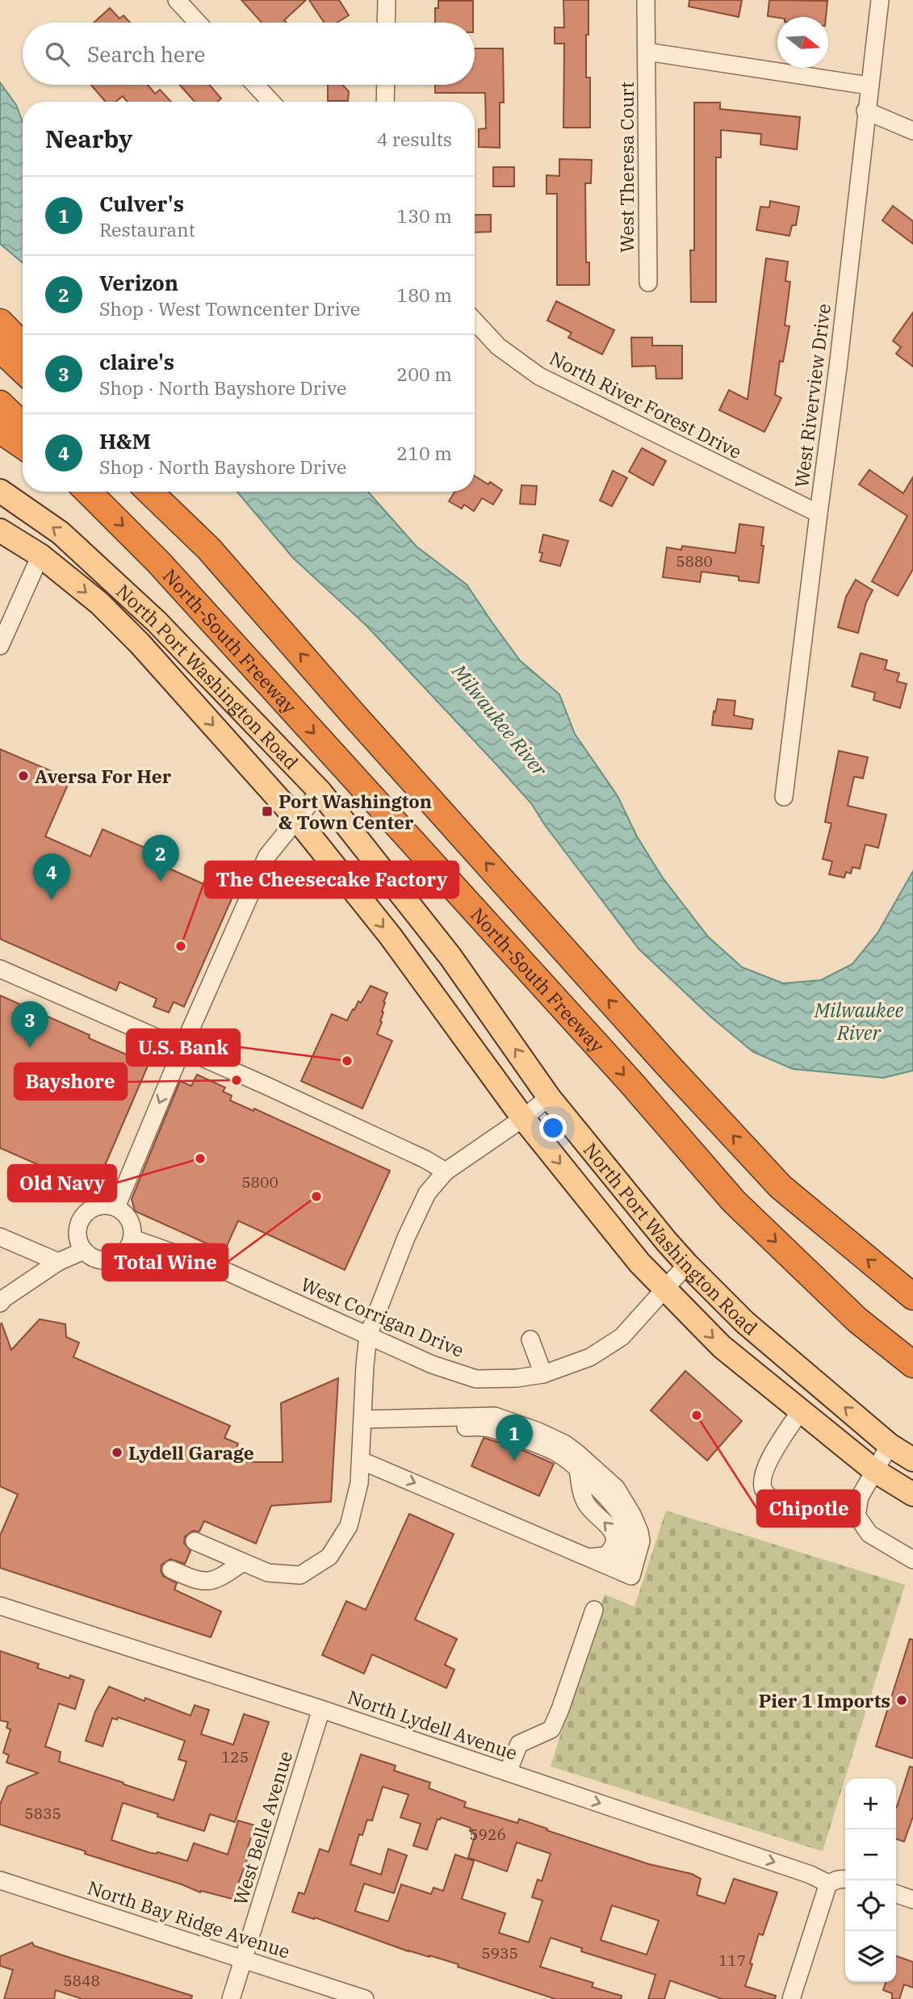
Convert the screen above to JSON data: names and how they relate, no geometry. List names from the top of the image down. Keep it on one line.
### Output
{"streets":{"highway":["North-South Freeway"],"main road":["North Port Washington Road"],"street":["West Theresa Court","West Riverview Drive","North River Forest Drive","West Corrigan Drive","North Lydell Avenue","West Belle Avenue","North Bay Ridge Avenue"]},"crossings":[["West Riverview Drive","North River Forest Drive"],["North Port Washington Road","West Corrigan Drive"],["North Lydell Avenue","West Belle Avenue"],["West Belle Avenue","North Bay Ridge Avenue"]],"one_way":["North Lydell Avenue"],"water":["Milwaukee River"],"places":{"other":["Aversa For Her","The Cheesecake Factory","U.S. Bank","Bayshore","Old Navy","Total Wine","Chipotle","Lydell Garage","Pier 1 Imports"],"transit":["Port Washington & Town Center"]},"house_numbers":["5880","5800","125","5835","5926","5935","117","5848"],"north":"right","page":{"search":"Search here","heading":["Nearby","4 results"],"list":[{"mark":"1","name":"Culver's","note":"Restaurant","value":"130 m"},{"mark":"2","name":"Verizon","note":"Shop · West Towncenter Drive","value":"180 m"},{"mark":"3","name":"claire's","note":"Shop · North Bayshore Drive","value":"200 m"},{"mark":"4","name":"H&M","note":"Shop · North Bayshore Drive","value":"210 m"}],"pins":["2","4","3","1"],"map_buttons":["+","−"]}}
